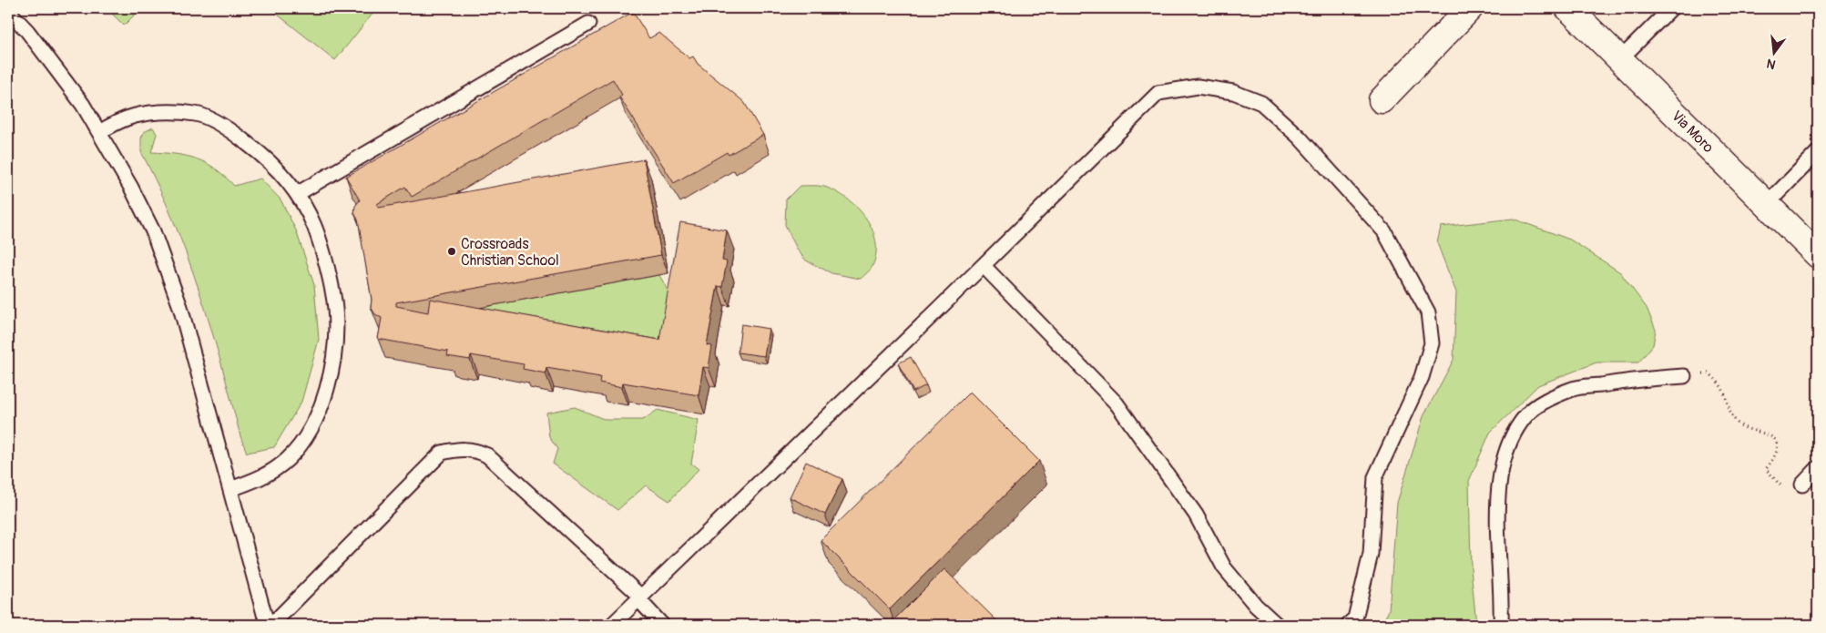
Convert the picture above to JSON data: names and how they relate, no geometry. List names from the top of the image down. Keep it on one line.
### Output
{"streets":{"street":["Via Moro"]},"places":["Crossroads Christian School"],"north":"bottom"}
